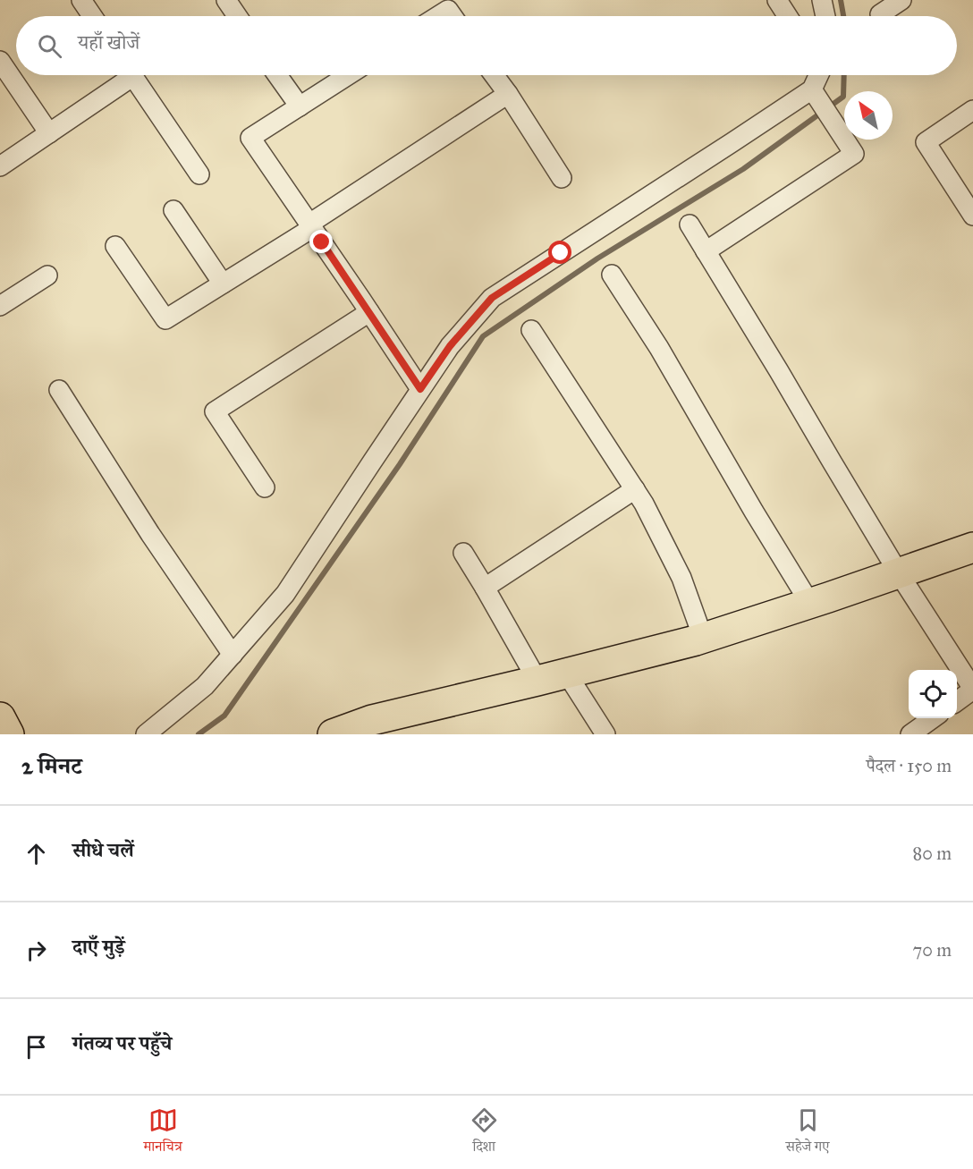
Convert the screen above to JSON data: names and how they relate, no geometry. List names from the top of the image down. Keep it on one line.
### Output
{"north":"top left","page":{"search":"यहाँ खोजें","heading":["2 मिनट","पैदल · 150 m"],"list":[["सीधे चलें","80 m"],["दाएँ मुड़ें","70 m"],"गंतव्य पर पहुँचे"],"nav":["मानचित्र","दिशा","सहेजे गए"]}}
